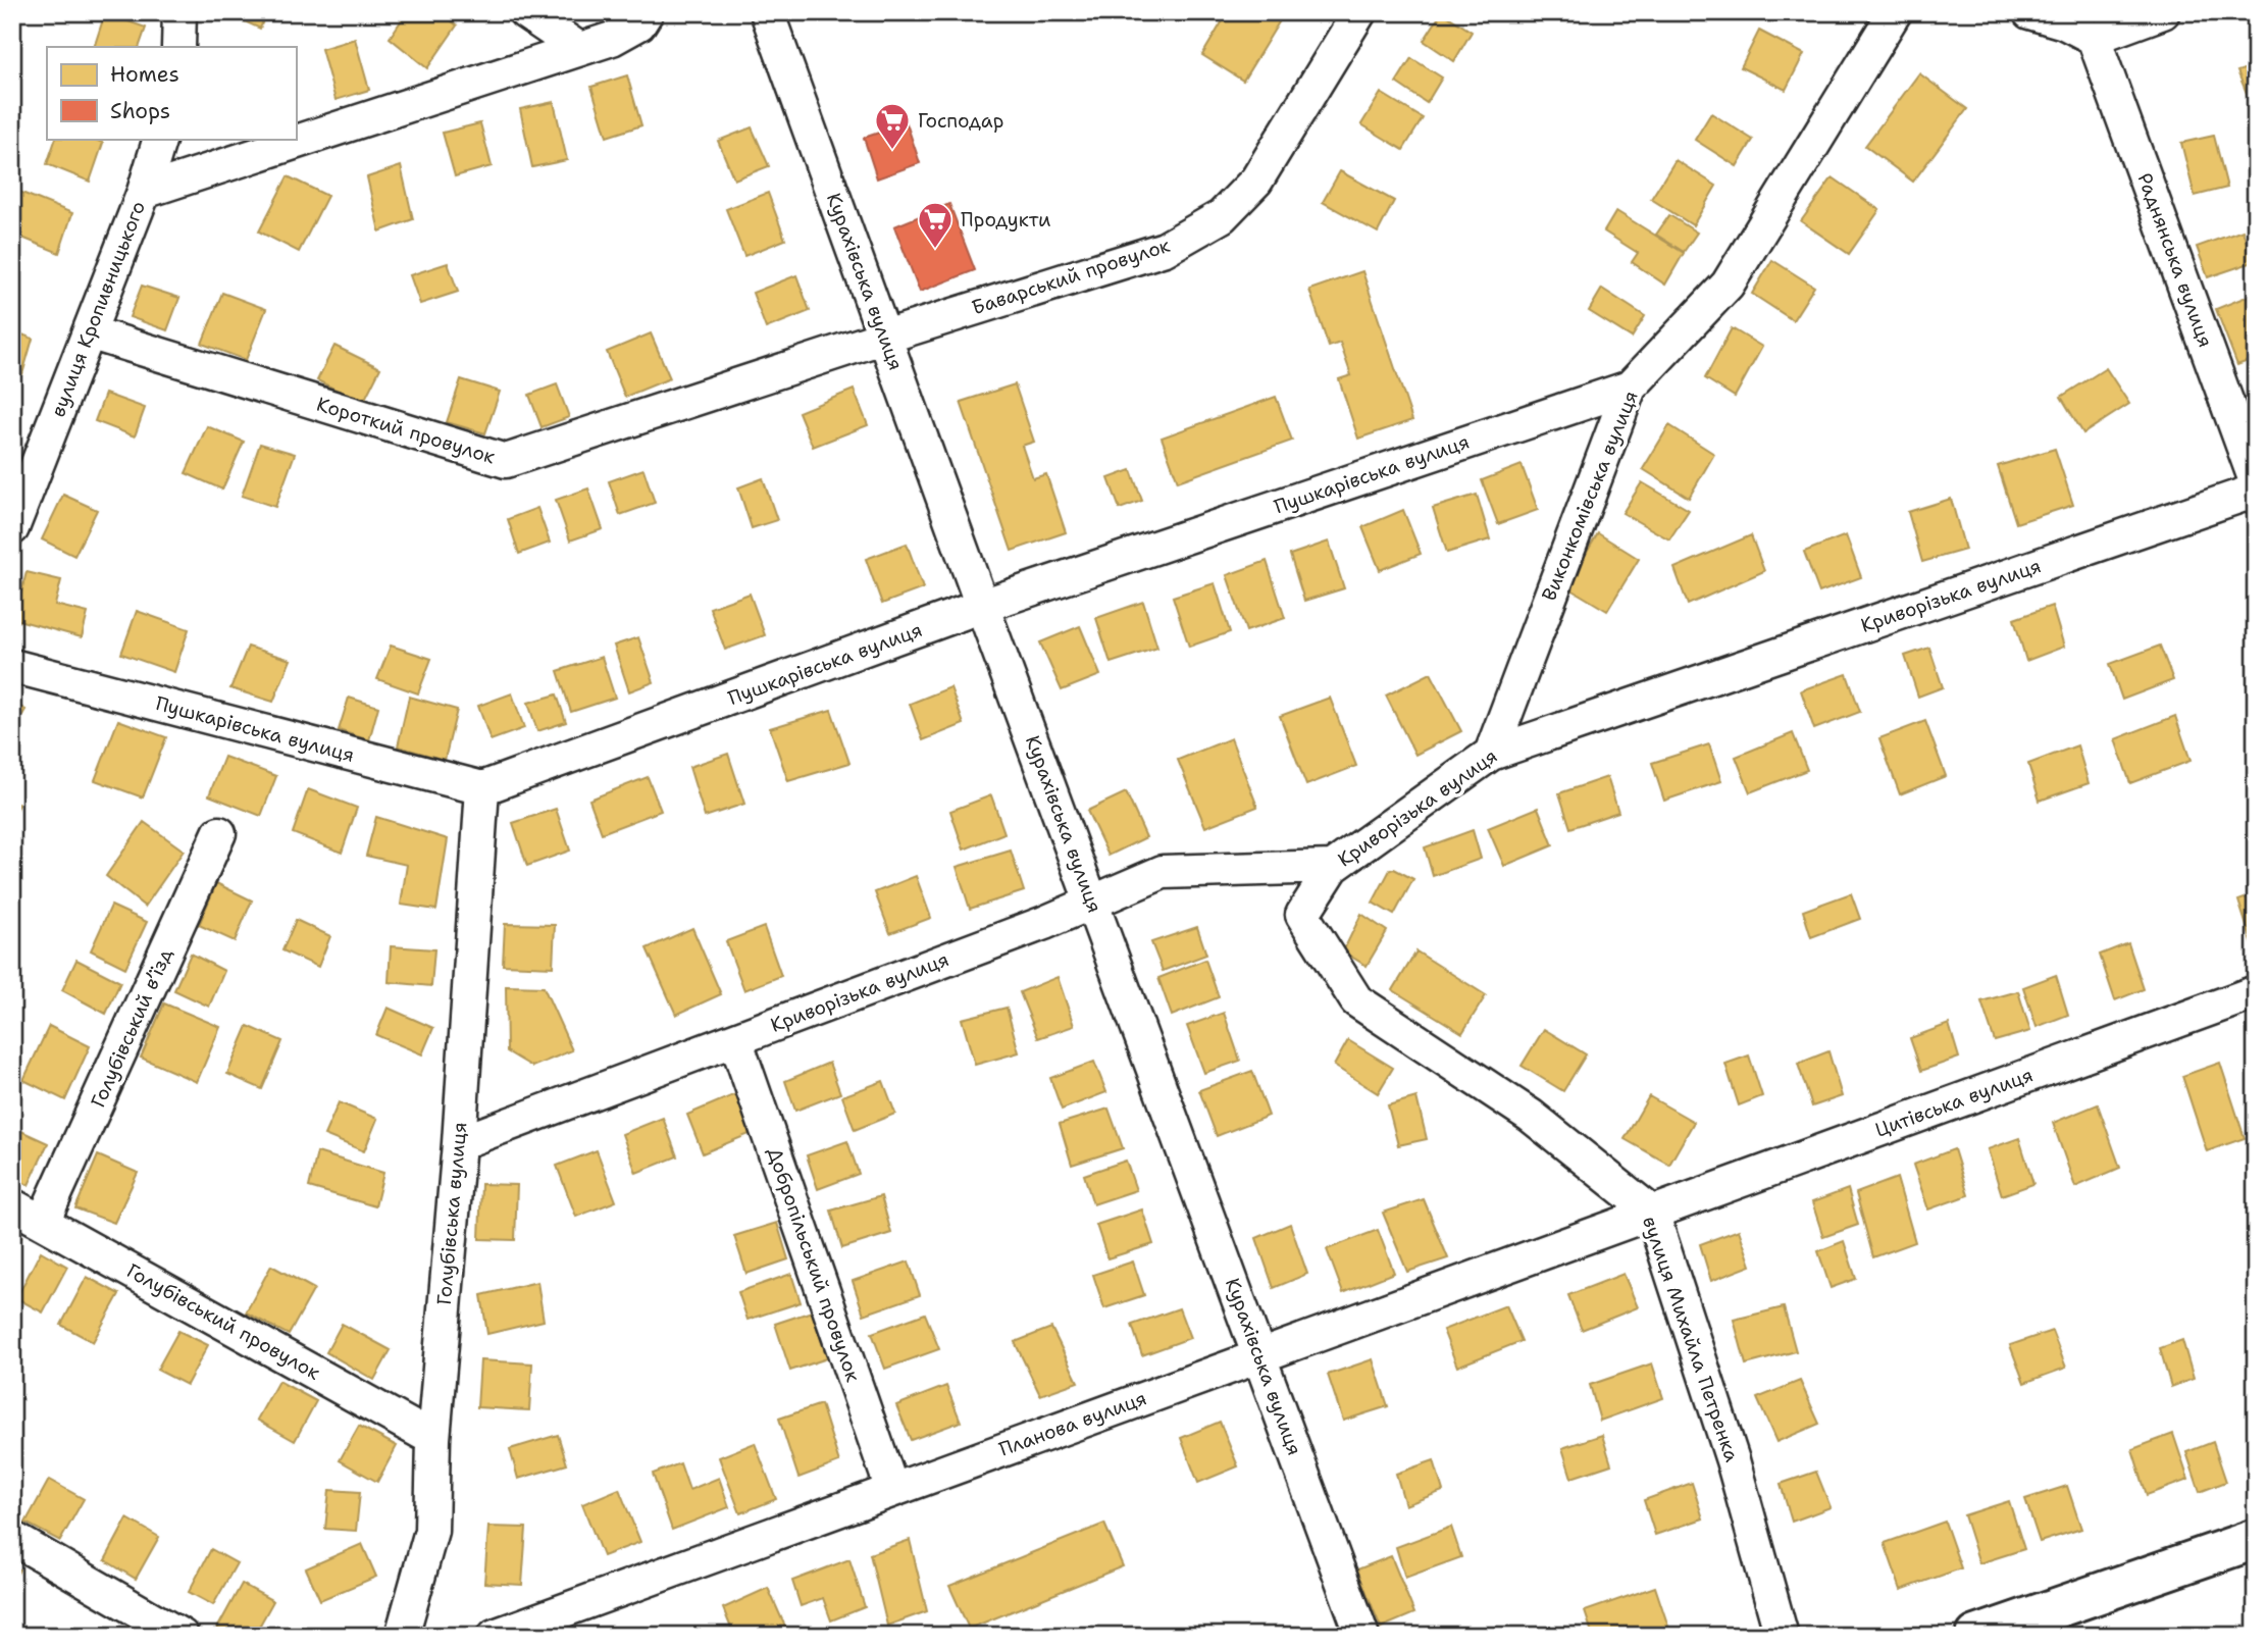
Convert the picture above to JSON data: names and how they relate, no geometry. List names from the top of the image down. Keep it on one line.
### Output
{"streets":{"street":["Раднянська вулиця","Баварський провулок","Курахівська вулиця","вулиця Кропивницького","Короткий провулок","Пушкарівська вулиця","Виконкомівська вулиця","Криворізька вулиця","Голубівський в’їзд","Цитівська вулиця","Голубівська вулиця","Добропільський провулок","Голубівський провулок","вулиця Михайла Петренка","Планова вулиця"]},"crossings":[["Баварський провулок","Курахівська вулиця"],["Баварський провулок","Короткий провулок"],["Курахівська вулиця","Короткий провулок"],["Курахівська вулиця","Пушкарівська вулиця"],["Курахівська вулиця","Криворізька вулиця"],["Курахівська вулиця","Планова вулиця"],["вулиця Кропивницького","Короткий провулок"],["Пушкарівська вулиця","Виконкомівська вулиця"],["Пушкарівська вулиця","Голубівська вулиця"],["Виконкомівська вулиця","Криворізька вулиця"],["Криворізька вулиця","Голубівська вулиця"],["Криворізька вулиця","Добропільський провулок"],["Криворізька вулиця","вулиця Михайла Петренка"],["Голубівський в’їзд","Голубівський провулок"],["Цитівська вулиця","вулиця Михайла Петренка"],["Цитівська вулиця","Планова вулиця"],["Голубівська вулиця","Голубівський провулок"],["Добропільський провулок","Планова вулиця"],["вулиця Михайла Петренка","Планова вулиця"]],"places":{"supermarket":["Господар","Продукти"]},"legend":["Homes","Shops"]}
